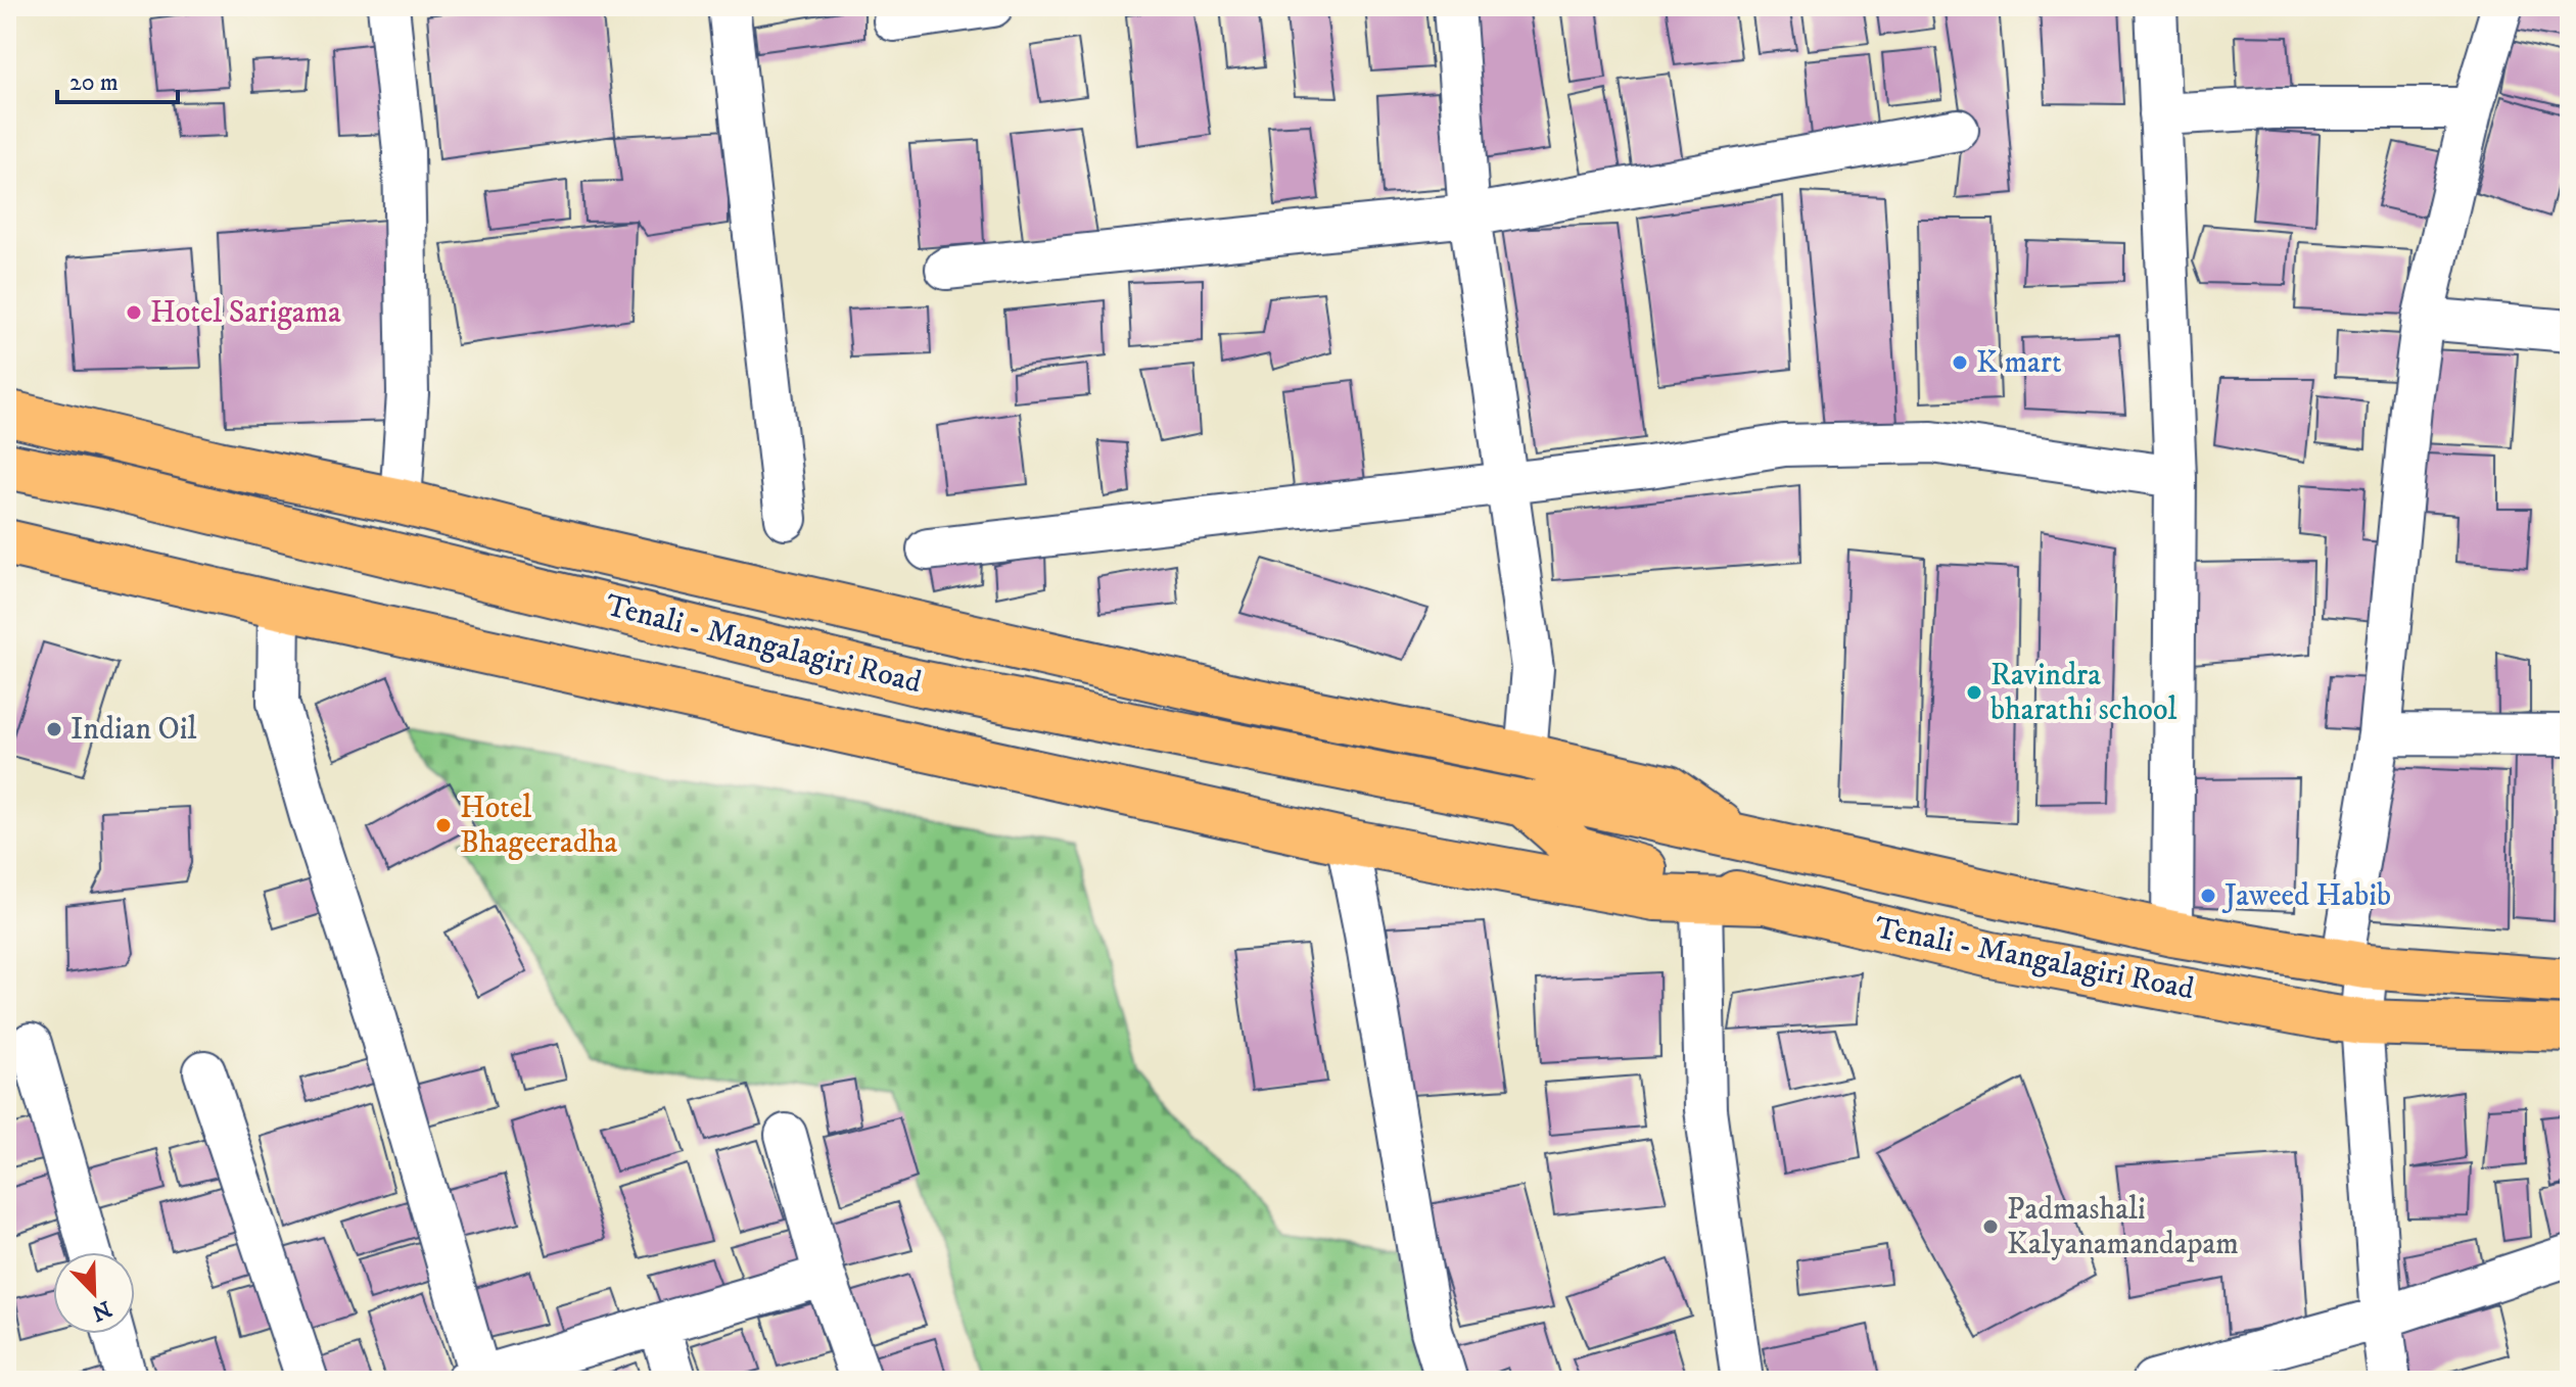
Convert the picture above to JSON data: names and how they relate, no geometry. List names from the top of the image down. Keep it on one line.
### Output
{"streets":{"main road":["Tenali - Mangalagiri Road"]},"places":["Hotel Sarigama","K mart","Ravindra bharathi school","Indian Oil","Hotel Bhageeradha","Jaweed Habib","Padmashali Kalyanamandapam"],"scale_bar":"20 m","north":"bottom right"}
